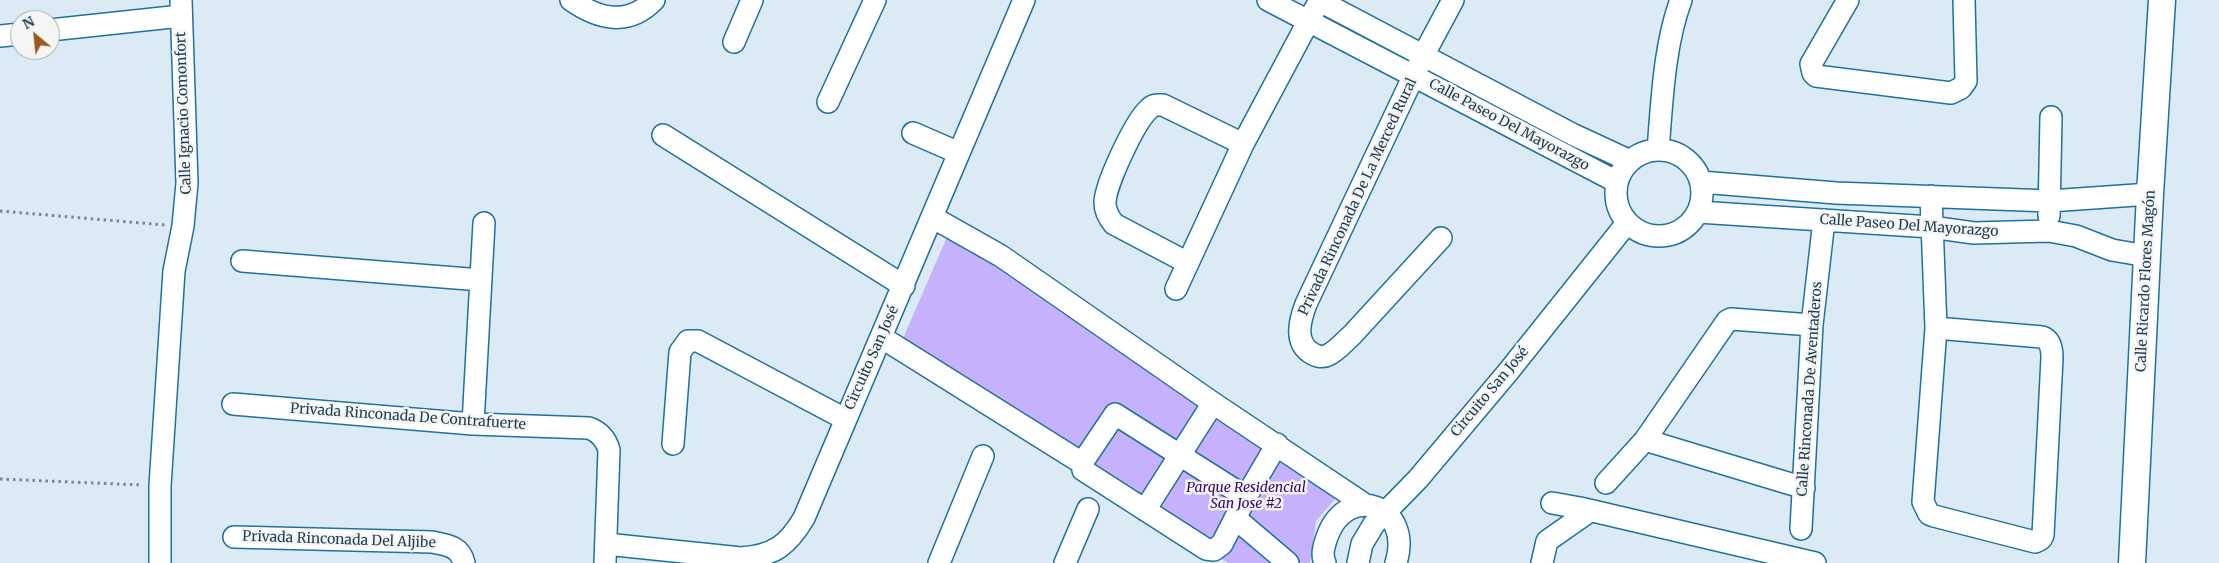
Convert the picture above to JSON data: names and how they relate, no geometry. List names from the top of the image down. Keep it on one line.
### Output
{"streets":{"main road":["Calle Ricardo Flores Magón"],"street":["Calle Ignacio Comonfort","Calle Paseo Del Mayorazgo","Privada Rinconada De La Merced Rural","Circuito San José","Calle Rinconada De Aventaderos","Privada Rinconada De Contrafuerte","Privada Rinconada Del Aljibe"]},"crossings":[["Calle Paseo Del Mayorazgo","Privada Rinconada De La Merced Rural"],["Calle Paseo Del Mayorazgo","Calle Ricardo Flores Magón"],["Calle Paseo Del Mayorazgo","Circuito San José"],["Calle Paseo Del Mayorazgo","Calle Rinconada De Aventaderos"],["Circuito San José","Privada Rinconada De Contrafuerte"]],"parks":["Parque Residencial San Jose #2"],"north":"top left"}
